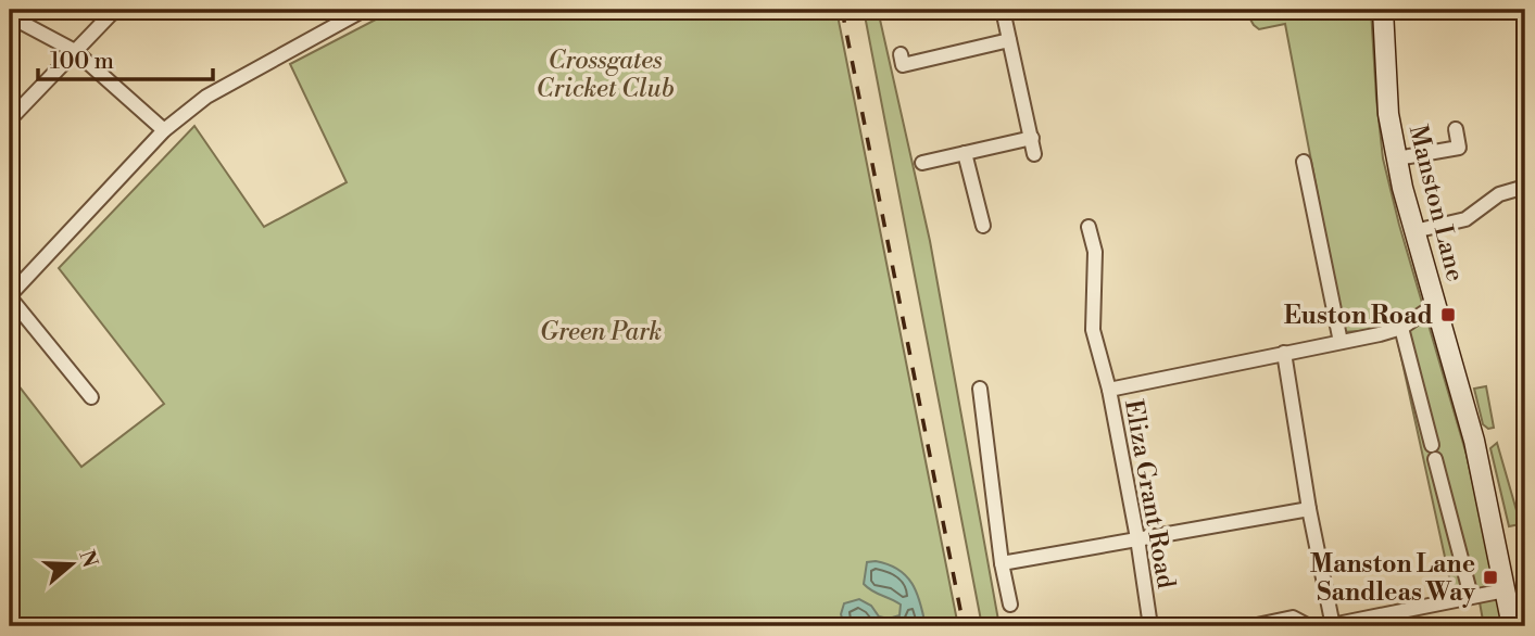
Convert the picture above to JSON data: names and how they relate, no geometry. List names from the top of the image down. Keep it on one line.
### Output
{"streets":{"street":["Manston Lane","Eliza Grant Road"]},"crossings":[["Manston Lane","Eliza Grant Road"]],"parks":["Crossgates Cricket Club","Green Park"],"places":{"transit":["Euston Road","Manston Lane Sandleas Way"]},"scale_bar":"100 m","north":"right"}
